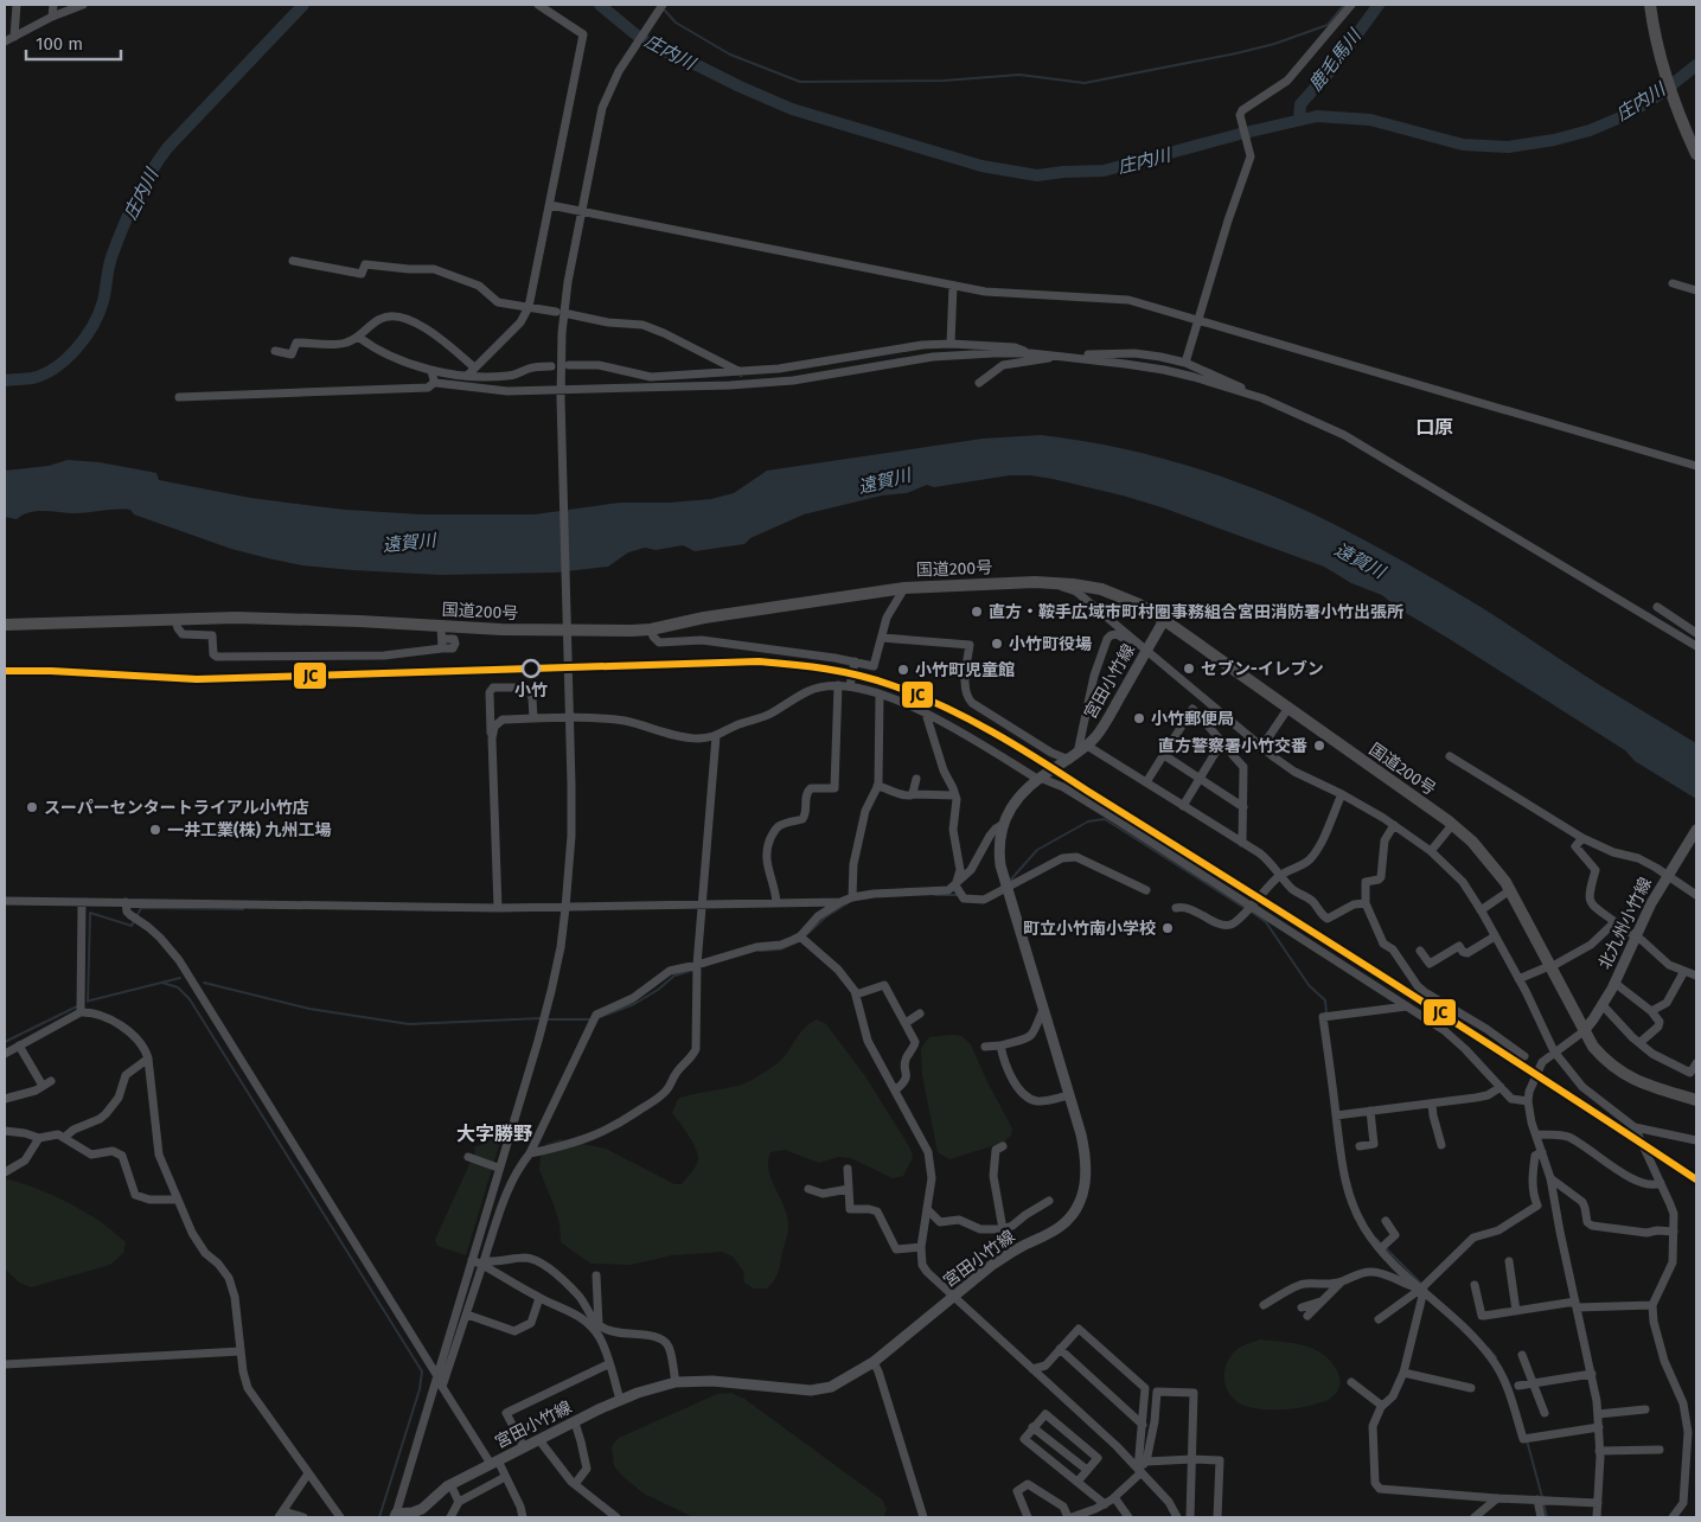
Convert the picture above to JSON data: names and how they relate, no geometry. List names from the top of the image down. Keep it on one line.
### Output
{"streets":{"highway":["国道200号"],"main road":["宮田小竹線","北九州小竹線"]},"crossings":[["国道200号","宮田小竹線"],["国道200号","北九州小竹線"]],"districts":["口原","大字勝野"],"water":["庄内川","鹿毛馬川","遠賀川"],"places":["直方・鞍手広域市町村圏事務組合宮田消防署小竹出張所","小竹町役場","小竹","セブン-イレブン","小竹町児童館","小竹郵便局","直方警察署小竹交番","スーパーセンタートライアル小竹店","一井工業(株) 九州工場","町立小竹南小学校"],"lines":["transit line JC"],"scale_bar":"100 m"}
